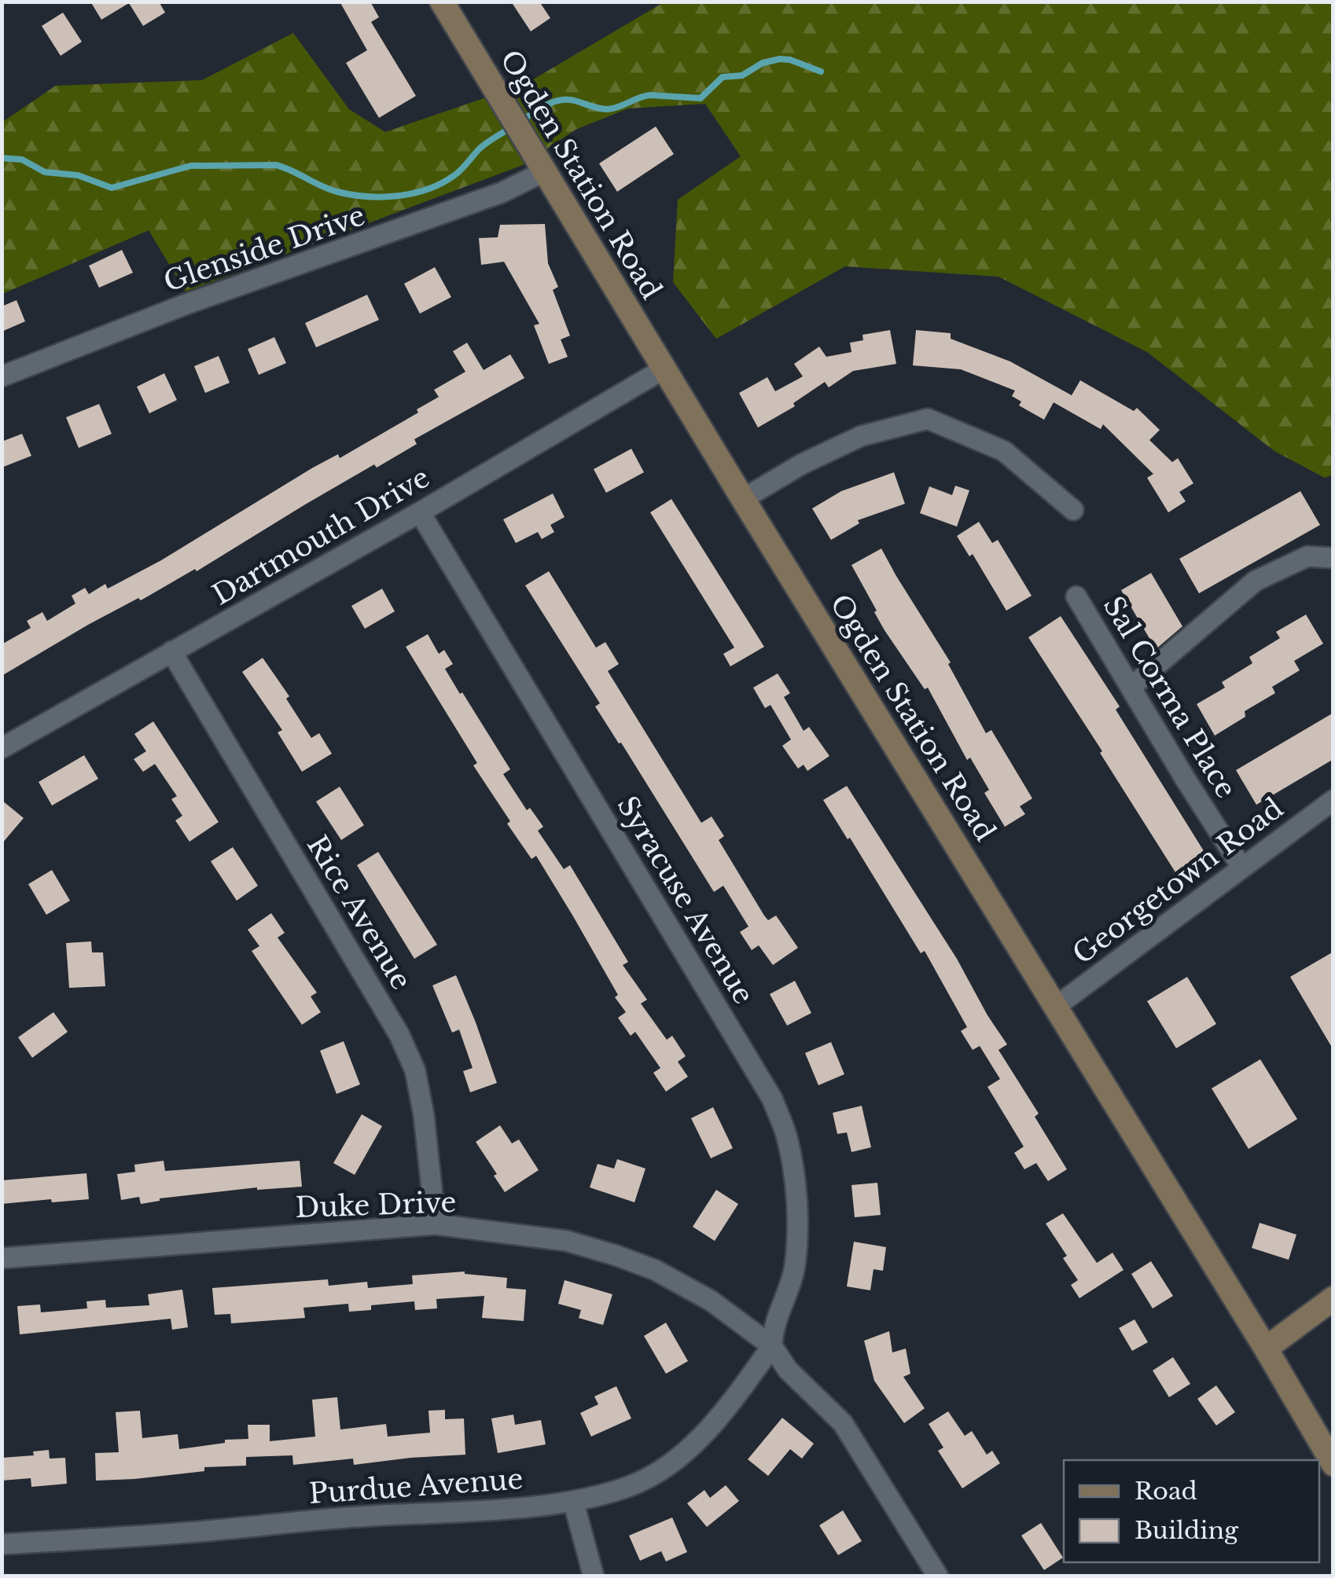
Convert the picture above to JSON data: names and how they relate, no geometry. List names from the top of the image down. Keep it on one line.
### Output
{"streets":{"street":["Ogden Station Road","Glenside Drive","Dartmouth Drive","Sal Corma Place","Georgetown Road","Syracuse Avenue","Rice Avenue","Duke Drive","Purdue Avenue"]},"crossings":[["Ogden Station Road","Glenside Drive"],["Ogden Station Road","Dartmouth Drive"],["Ogden Station Road","Georgetown Road"],["Dartmouth Drive","Syracuse Avenue"],["Dartmouth Drive","Rice Avenue"],["Sal Corma Place","Georgetown Road"],["Syracuse Avenue","Duke Drive"],["Syracuse Avenue","Purdue Avenue"],["Rice Avenue","Duke Drive"],["Duke Drive","Purdue Avenue"]],"legend":["Road","Building"]}
